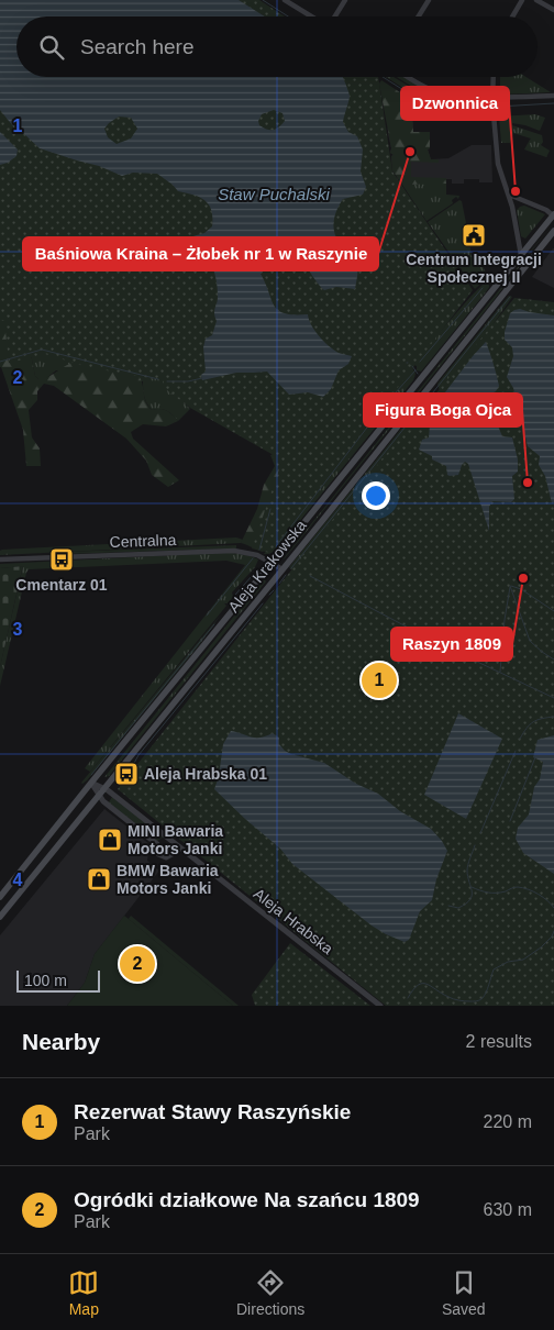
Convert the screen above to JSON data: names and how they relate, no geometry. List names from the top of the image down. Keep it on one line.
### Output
{"streets":{"main road":["Aleja Krakowska"],"street":["Centralna","Aleja Hrabska"]},"crossings":[["Centralna","Aleja Krakowska"]],"water":["Staw Puchalski"],"places":{"other":["Baśniowa Kraina – Żłobek nr 1 w Raszynie","Dzwonnica","Figura Boga Ojca","Raszyn 1809"],"public building":["Centrum Integracji Społecznej II"],"bus stop":["Cmentarz 01","Aleja Hrabska 01"],"shop":["MINI Bawaria Motors Janki","BMW Bawaria Motors Janki"]},"scale_bar":"100 m","page":{"search":"Search here","pins":["1","2"],"scale":"100 m","heading":["Nearby","2 results"],"list":[{"mark":"1","name":"Rezerwat Stawy Raszyńskie","note":"Park","value":"220 m"},{"mark":"2","name":"Ogródki działkowe Na szańcu 1809","note":"Park","value":"630 m"}],"nav":["Map","Directions","Saved"]},"grid":{"rows":["1","2","3","4"]}}
